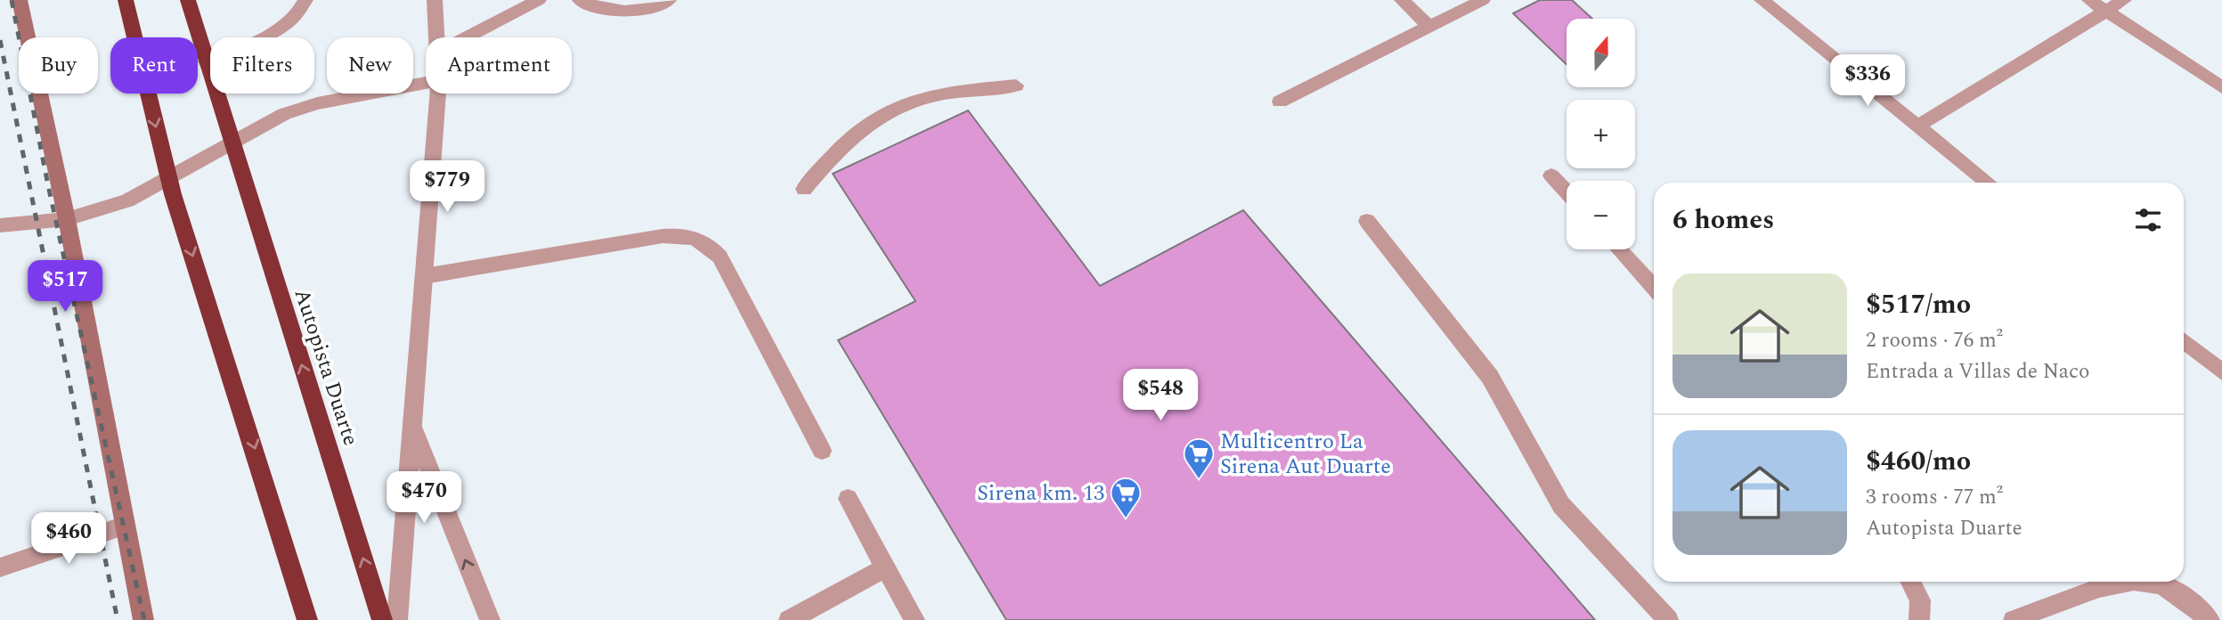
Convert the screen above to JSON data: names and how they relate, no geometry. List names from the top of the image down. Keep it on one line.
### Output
{"streets":{"highway":["Autopista Duarte"]},"places":{"supermarket":["Multicentro La Sirena Aut Duarte","Sirena km. 13"]},"north":"top","page":{"map_buttons":["+","−"],"chip":["Buy","Rent","Filters","New","Apartment"],"price":["$336","$779","$517","$548","$470","$460"],"heading":"6 homes","list":[{"name":"$517/mo","note":"2 rooms · 76 m² · Entrada a Villas de Naco"},{"name":"$460/mo","note":"3 rooms · 77 m² · Autopista Duarte"}]}}
